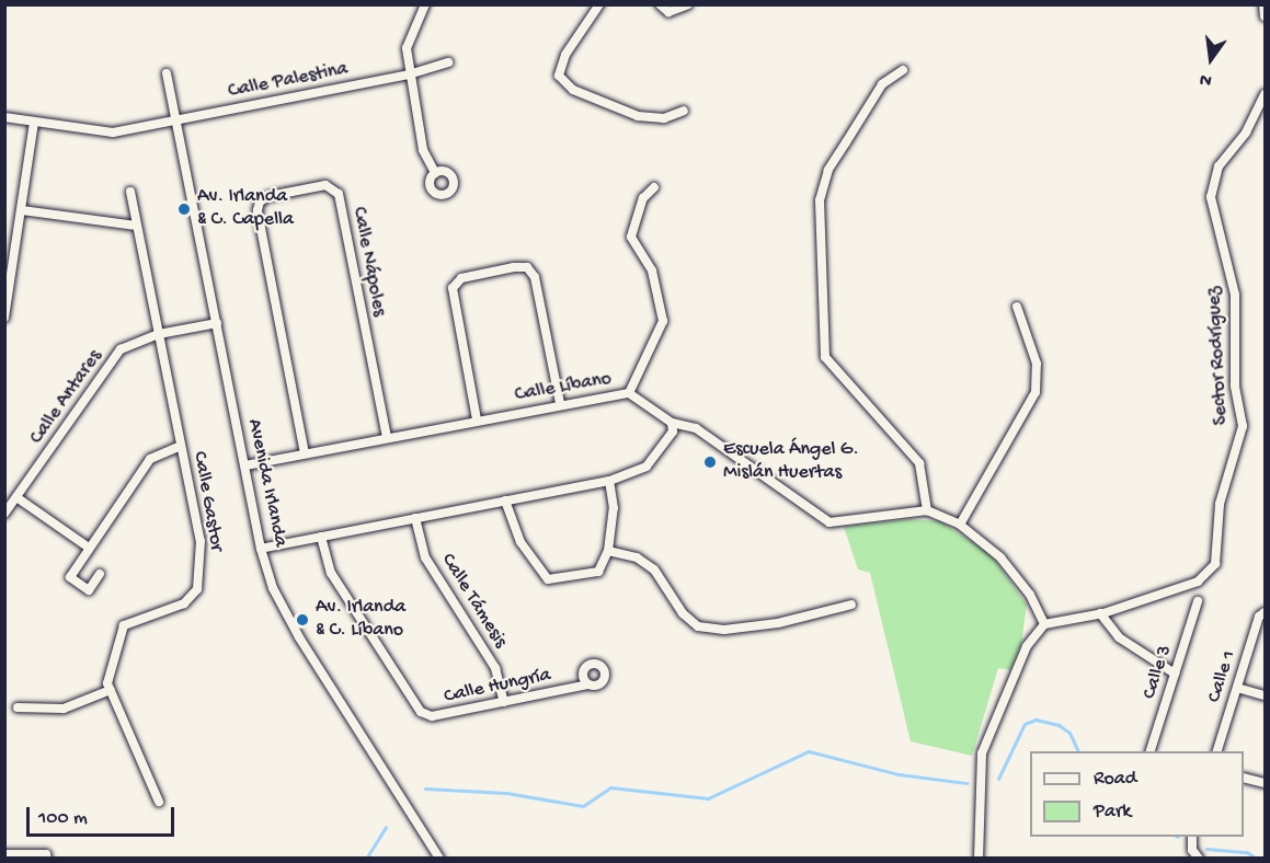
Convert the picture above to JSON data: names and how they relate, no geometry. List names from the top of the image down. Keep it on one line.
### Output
{"streets":{"street":["Calle Palestina","Calle Nápoles","Sector Rodríguez","Calle Líbano","Calle Antares","Avenida Irlanda","Calle Gastor","Calle Támesis","Calle 3","Calle 1","Calle Hungría"]},"crossings":[["Calle Palestina","Avenida Irlanda"],["Calle Nápoles","Calle Líbano"],["Calle Líbano","Avenida Irlanda"],["Calle Antares","Avenida Irlanda"],["Calle Antares","Calle Gastor"],["Calle Támesis","Calle Hungría"]],"places":["Av. Irlanda & C. Capella","Escuela Ángel G. Mislán Huertas","Av. Irlanda & C. Líbano"],"legend":["Road","Park"],"scale_bar":"100 m","north":"bottom"}
